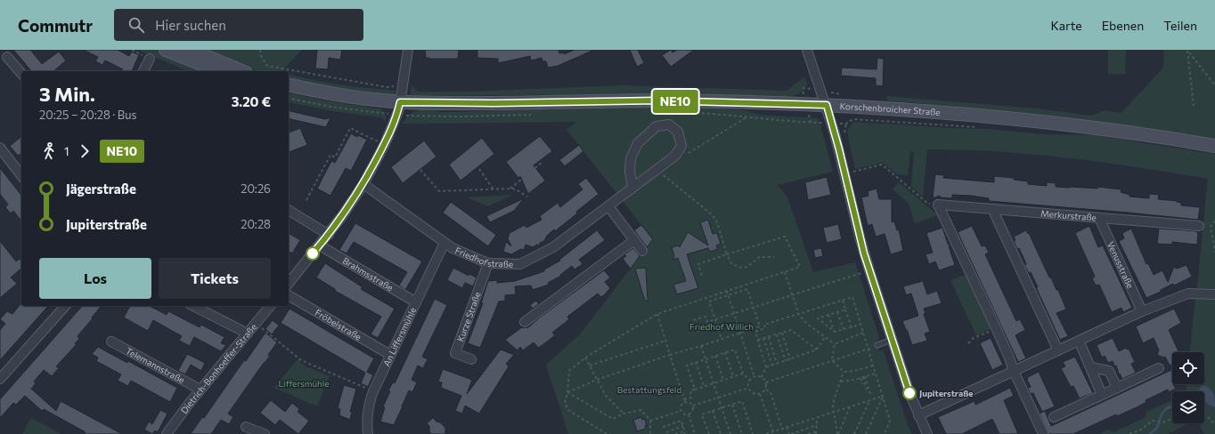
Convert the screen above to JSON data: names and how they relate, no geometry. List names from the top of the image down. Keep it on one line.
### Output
{"streets":{"main road":["Korschenbroicher Straße"],"street":["Merkurstraße","Friedhofstraße","Venusstraße","Brahmsstraße","Kurze Straße","Fröbelstraße","An Liffersmühle","Telemannstraße","Dietrich-Bonhoeffer-Straße"]},"crossings":[["Merkurstraße","Venusstraße"],["Friedhofstraße","Kurze Straße"],["Friedhofstraße","An Liffersmühle"],["Brahmsstraße","An Liffersmühle"],["Fröbelstraße","An Liffersmühle"],["Telemannstraße","Dietrich-Bonhoeffer-Straße"]],"parks":["Friedhof Willich","Liffersmühle","Bestattungsfeld"],"places":["Jupiterstraße"],"lines":["bus line NE10"],"page":{"header":"Commutr","search":"Hier suchen","nav":["Karte","Ebenen","Teilen"],"on_map":"NE10","heading":["3 Min.","20:25 – 20:28 · Bus","3.20 €"],"legs":["1","NE10"],"list":[{"name":"Jägerstraße","value":"20:26"},{"name":"Jupiterstraße","value":"20:28"}],"buttons":["Los","Tickets"]}}
